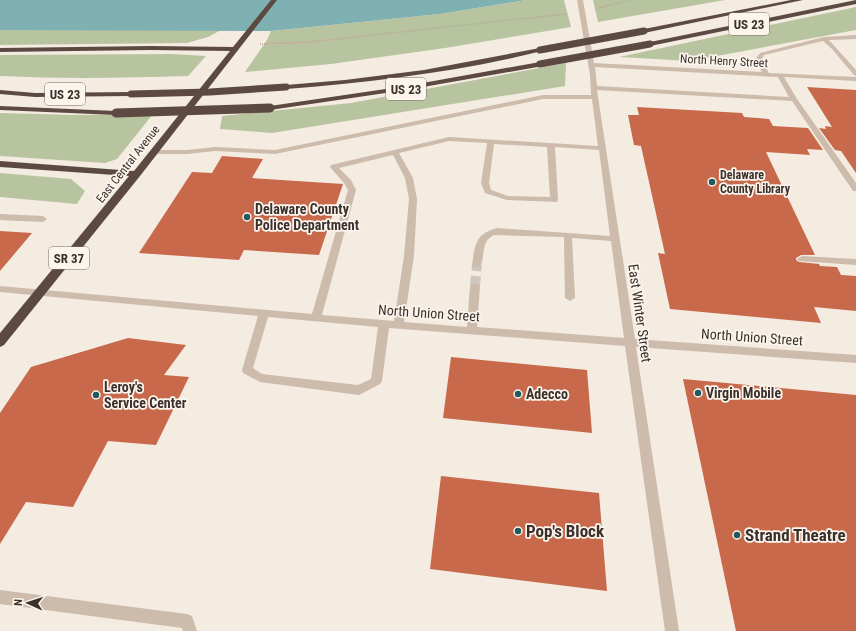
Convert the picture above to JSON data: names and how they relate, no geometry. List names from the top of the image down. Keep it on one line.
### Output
{"streets":{"highway":["US 23","East Central Avenue","SR 37"],"street":["North Henry Street","North Union Street","East Winter Street"]},"crossings":[["North Henry Street","East Winter Street"],["East Central Avenue","North Union Street"],["North Union Street","East Winter Street"]],"places":["Delaware County Library","Delaware County Police Department","Virgin Mobile","Adecco","Leroy's Service Center","Pop's Block","Strand Theatre"],"north":"left"}
